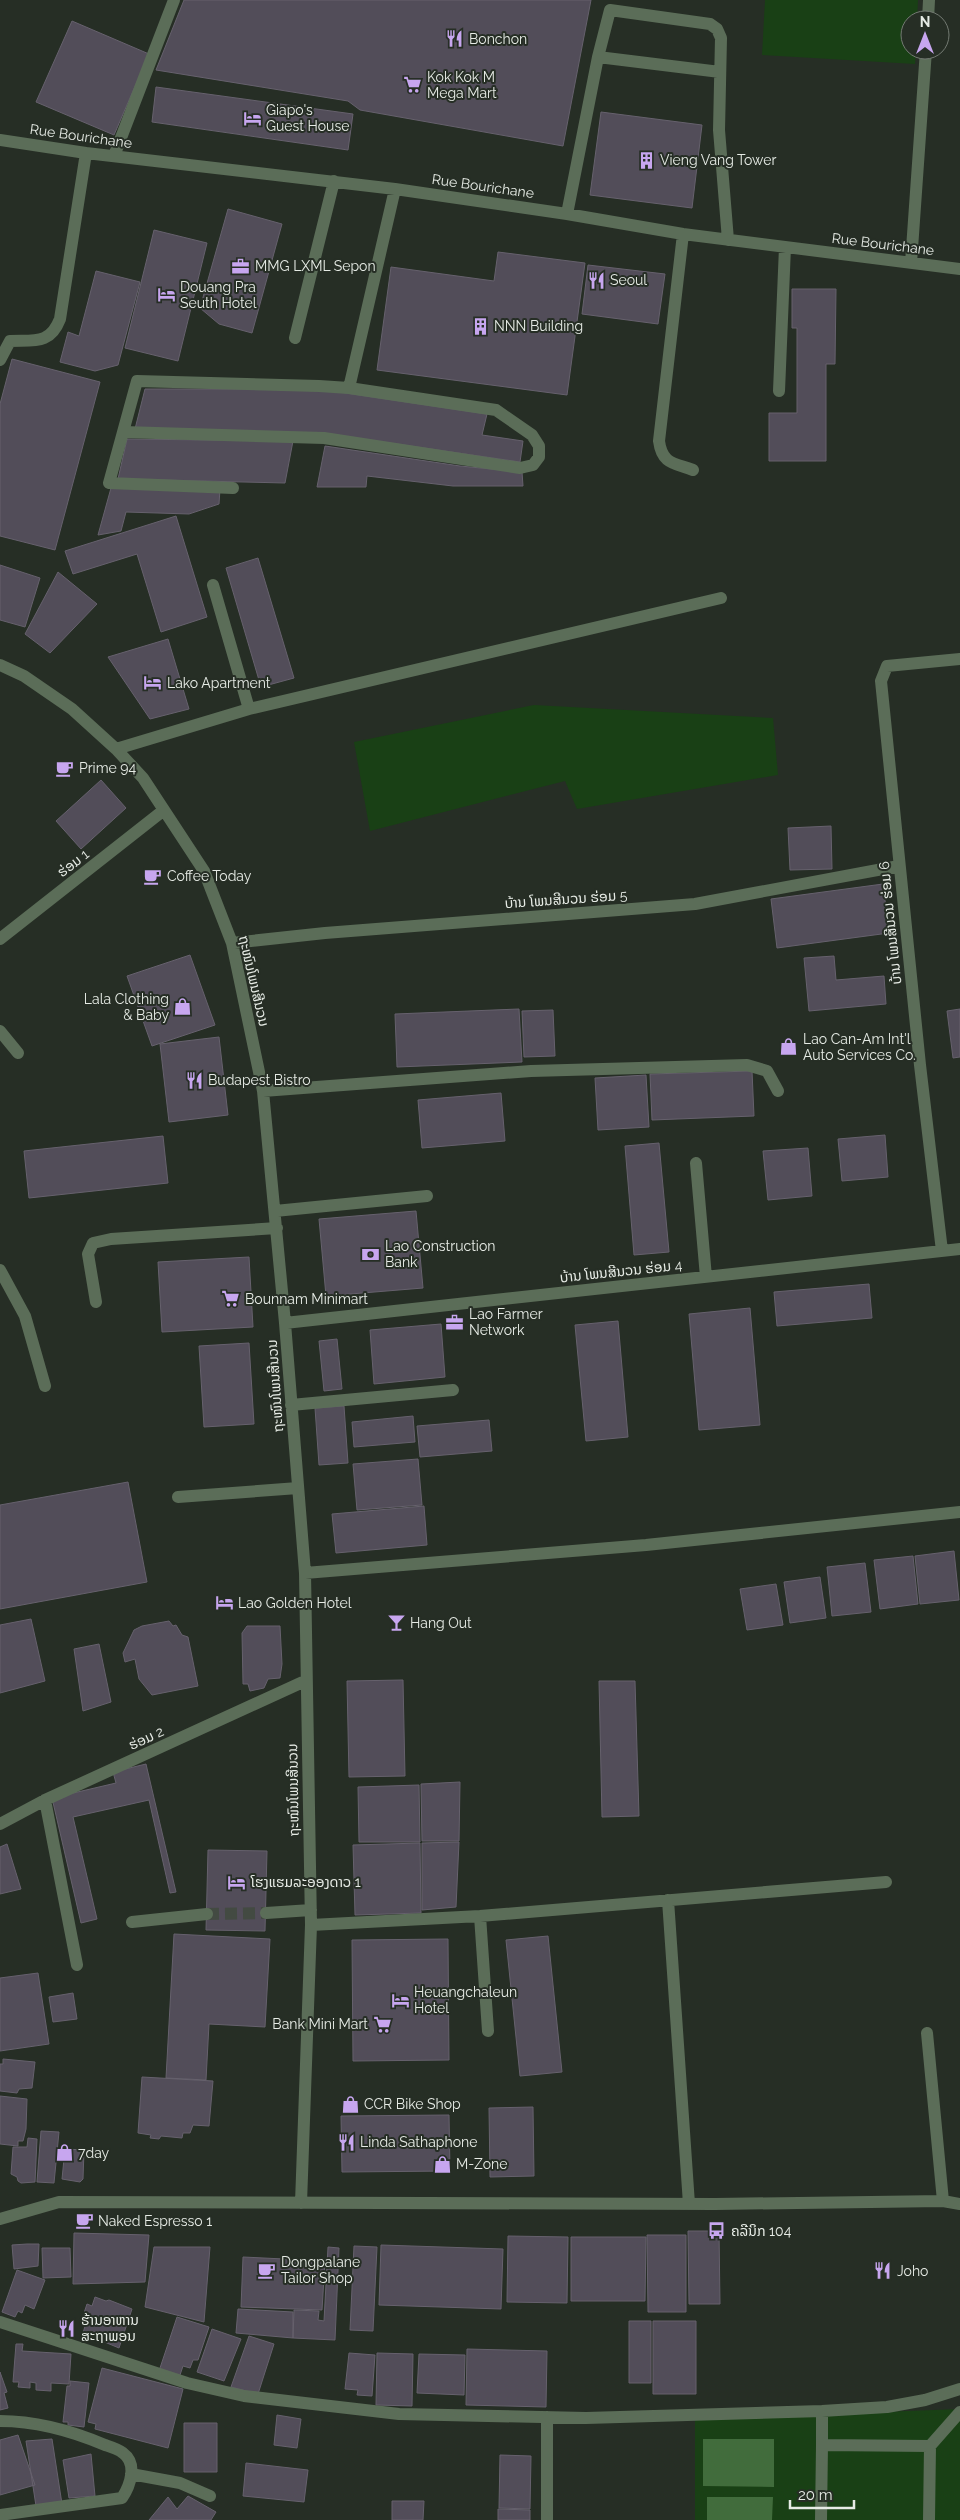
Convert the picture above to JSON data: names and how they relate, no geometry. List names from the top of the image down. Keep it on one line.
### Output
{"streets":{"street":["Rue Bourichane","ຮ່ອມ 1","ບ້ານ ໂພນສີນວນ ຮ່ອມ 5","ບ້ານ ໂພນສີນວນ ຮ່ອມ 6","ຖະໜົນໂພນສີນວນ","ບ້ານ ໂພນສີນວນ ຮ່ອມ 4","ຮ່ອມ 2"]},"crossings":[["ຮ່ອມ 1","ຖະໜົນໂພນສີນວນ"],["ບ້ານ ໂພນສີນວນ ຮ່ອມ 5","ບ້ານ ໂພນສີນວນ ຮ່ອມ 6"],["ບ້ານ ໂພນສີນວນ ຮ່ອມ 5","ຖະໜົນໂພນສີນວນ"],["ບ້ານ ໂພນສີນວນ ຮ່ອມ 6","ບ້ານ ໂພນສີນວນ ຮ່ອມ 4"],["ຖະໜົນໂພນສີນວນ","ບ້ານ ໂພນສີນວນ ຮ່ອມ 4"],["ຖະໜົນໂພນສີນວນ","ຮ່ອມ 2"]],"places":{"restaurant":["Bonchon","Seoul","Budapest Bistro","Linda Sathaphone","Joho","ຮ້ານອາຫານ ສະຖາພອນ"],"supermarket":["Kok Kok M Mega Mart","Bounnam Minimart","Bank Mini Mart"],"hotel":["Giapo's Guest House","Douang Pra Seuth Hotel","Lako Apartment","Lao Golden Hotel","ໂຮງແຮມລະອອງດາວ 1","Heuangchaleun Hotel"],"building":["Vieng Vang Tower","NNN Building"],"office":["MMG LXML Sepon","Lao Farmer Network"],"cafe":["Prime 94","Coffee Today","Naked Espresso 1","Dongpalane Tailor Shop"],"shop":["Lala Clothing & Baby","Lao Can-Am Int'l Auto Services Co.","CCR Bike Shop","7day","M-Zone"],"bank":["Lao Construction Bank"],"bar":["Hang Out"],"bus stop":["ຄລີນິກ 104"]},"scale_bar":"20 m","north":"top"}
